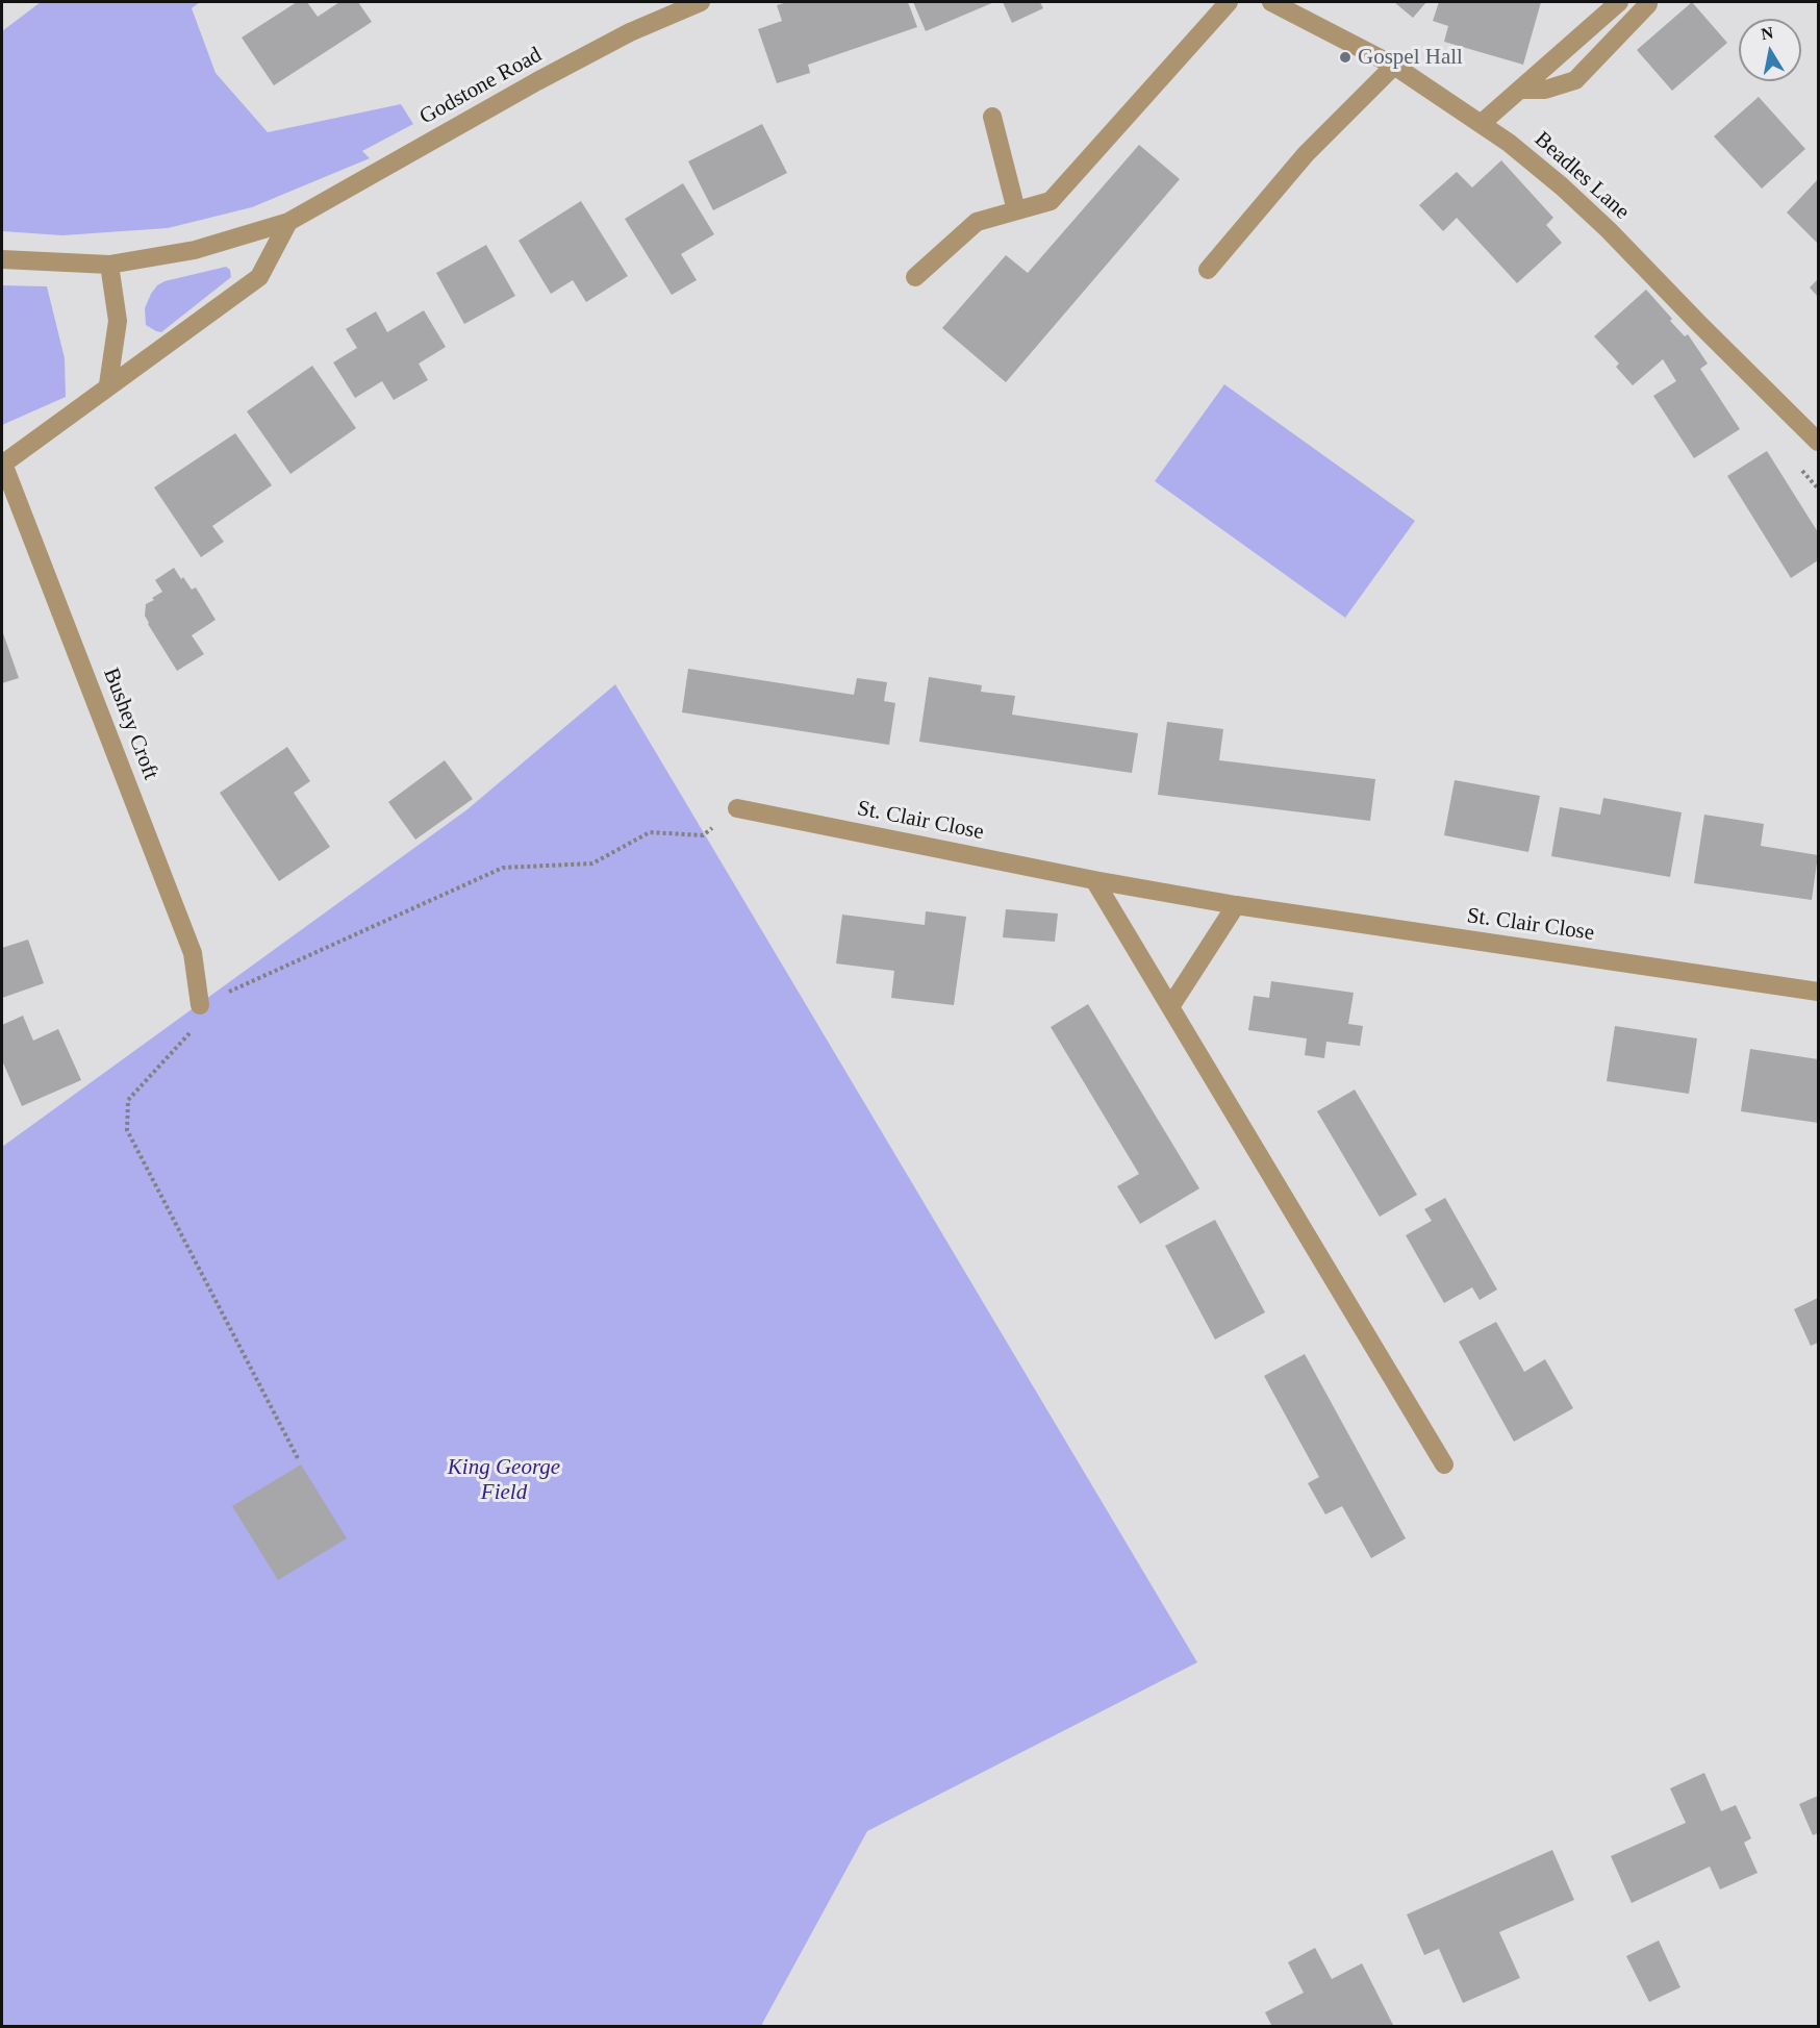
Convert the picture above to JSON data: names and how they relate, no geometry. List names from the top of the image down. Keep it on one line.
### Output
{"streets":{"street":["Godstone Road","Beadles Lane","Bushey Croft","St. Clair Close"]},"parks":["King George Field"],"places":["Gospel Hall"],"north":"top"}
